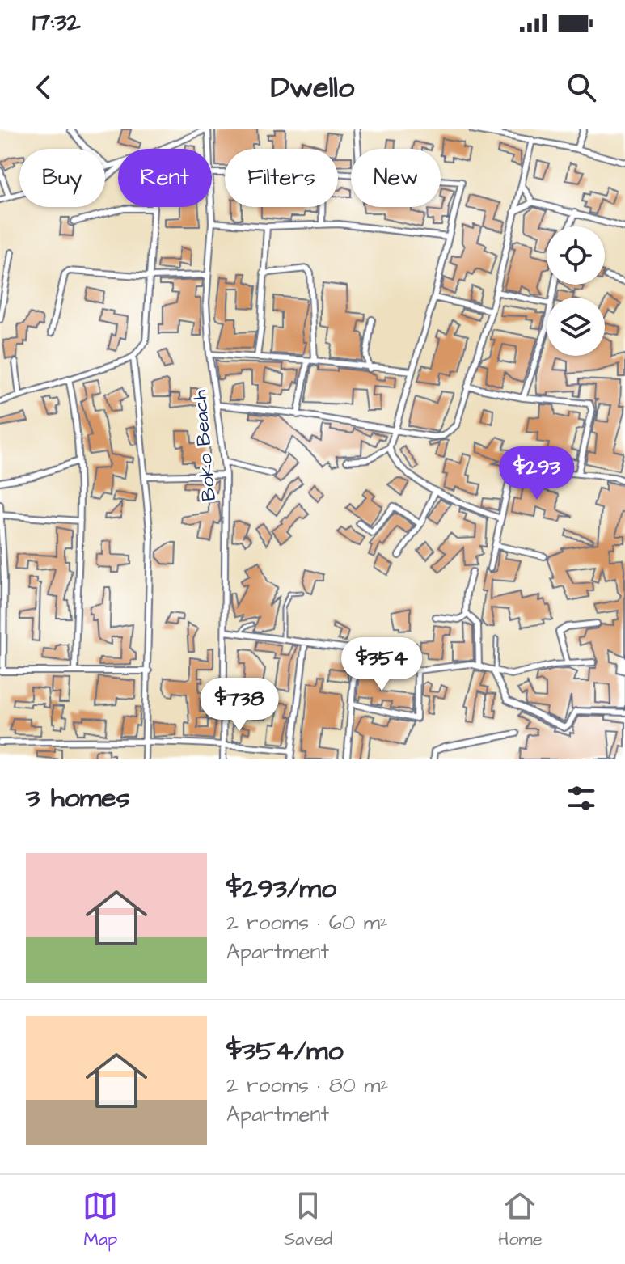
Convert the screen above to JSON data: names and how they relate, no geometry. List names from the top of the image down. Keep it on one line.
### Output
{"streets":{"street":["Boko Beach"]},"page":{"status":"17:32","header":"Dwello","chip":["Buy","Rent","Filters","New"],"price":["$293","$354","$738"],"heading":"3 homes","list":[{"name":"$293/mo","note":"2 rooms · 60 m² · Apartment"},{"name":"$354/mo","note":"2 rooms · 80 m² · Apartment"}],"tabs":["Map","Saved","Home"]}}
